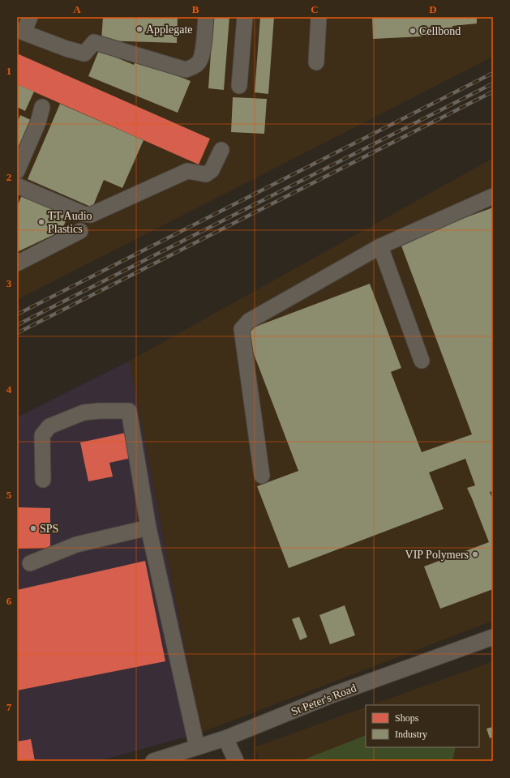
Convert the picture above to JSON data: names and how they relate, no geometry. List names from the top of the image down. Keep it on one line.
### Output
{"streets":{"street":["St Peter's Road"]},"places":["Applegate","Cellbond","TT Audio Plastics","SPS","VIP Polymers"],"legend":["Shops","Industry"],"grid":{"columns":["A","B","C","D"],"rows":["1","2","3","4","5","6","7"]}}
